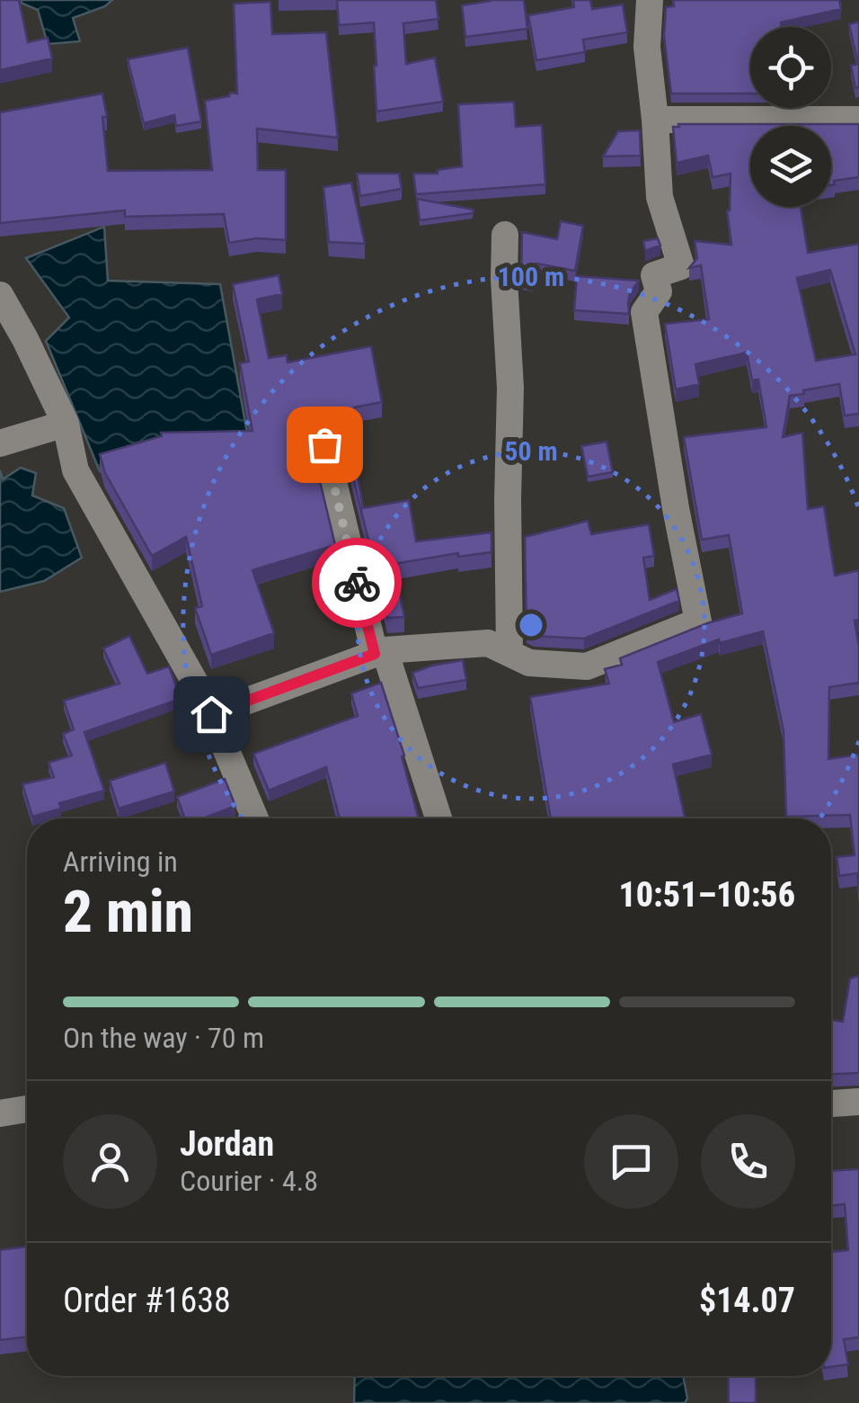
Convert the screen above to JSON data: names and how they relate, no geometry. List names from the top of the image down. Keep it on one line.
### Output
{"page":{"heading":["2 min","Arriving in","10:51–10:56"],"panel":["Jordan","Courier · 4.8","Order #1638","$14.07"],"bar":"On the way · 70 m"},"rings":["100 m","50 m"]}
